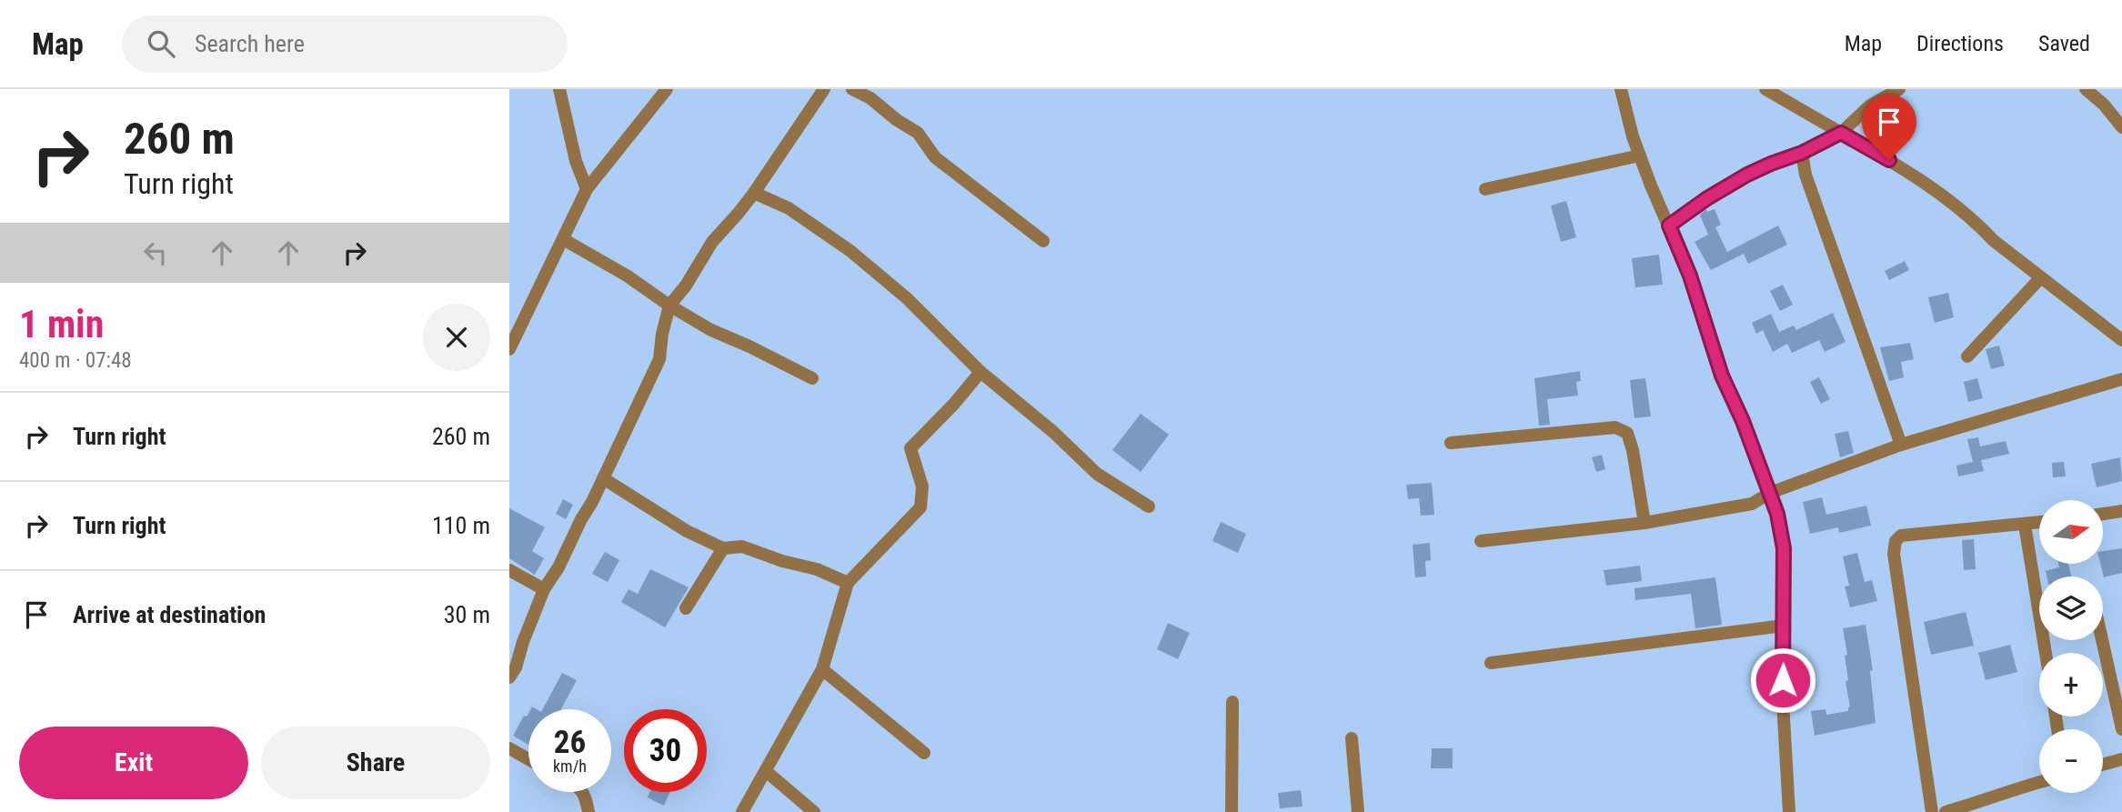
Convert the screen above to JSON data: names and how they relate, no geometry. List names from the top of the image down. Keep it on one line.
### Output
{"north":"right","page":{"header":"Map","search":"Search here","nav":["Map","Directions","Saved"],"turn":["260 m","Turn right"],"heading":["1 min","400 m · 07:48"],"list":[{"name":"Turn right","value":"260 m"},{"name":"Turn right","value":"110 m"},{"name":"Arrive at destination","value":"30 m"}],"map_buttons":["+","−"],"speed":"26 km/h","limit":"30","buttons":["Exit","Share"]}}
